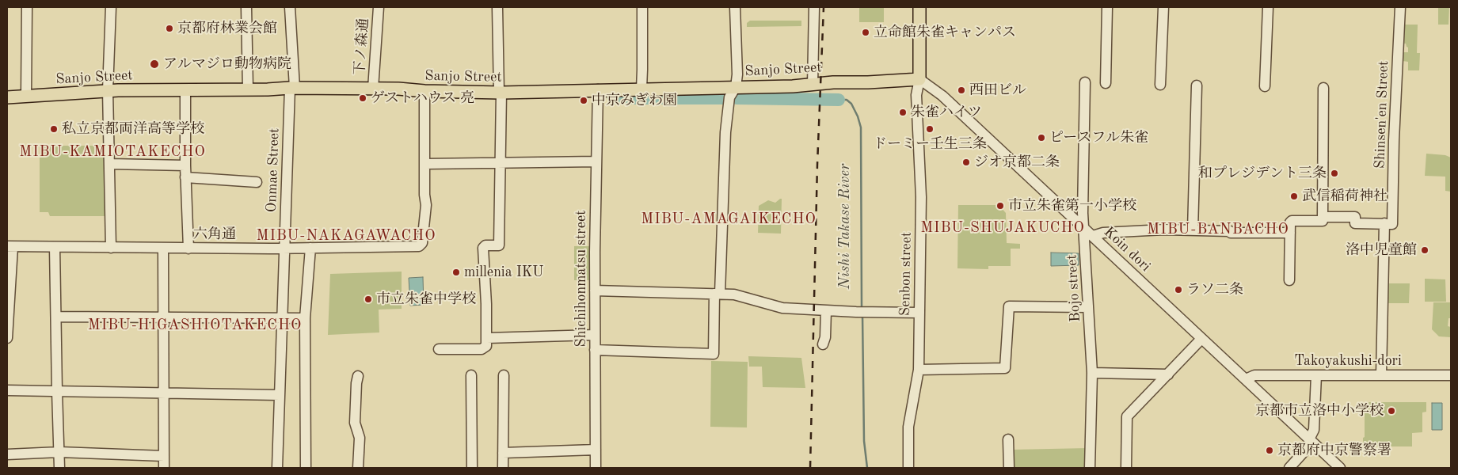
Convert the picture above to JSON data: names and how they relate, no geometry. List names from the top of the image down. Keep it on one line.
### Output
{"streets":{"main road":["Sanjo Street"],"street":["下ノ森通","Shinsen'en Street","Onmae Street","六角通","Koin dori","Senbon street","Shichihonmatsu street","Bojo street","Takoyakushi-dori"]},"crossings":[["下ノ森通","Sanjo Street"],["Sanjo Street","Onmae Street"],["Sanjo Street","Koin dori"],["Sanjo Street","Senbon street"],["Sanjo Street","Shichihonmatsu street"],["Shinsen'en Street","Takoyakushi-dori"],["Onmae Street","六角通"],["Koin dori","Senbon street"],["Koin dori","Bojo street"],["Koin dori","Takoyakushi-dori"]],"districts":["MIBU-KAMIOTAKECHO","MIBU-AMAGAIKECHO","MIBU-SHUJAKUCHO","MIBU-BANBACHO","MIBU-NAKAGAWACHO","MIBU-HIGASHIOTAKECHO"],"water":["Nishi Takase River"],"places":["京都府林業会館","立命館朱雀キャンパス","アルマジロ動物病院","西田ビル","ゲストハウス 亮","中京みぎわ園","朱雀ハイツ","私立京都両洋高等学校","ドーミー壬生三条","ピースフル朱雀","ジオ京都二条","和プレジデント三条","武信稲荷神社","市立朱雀第一小学校","洛中児童館","millenia IKU","ラソ二条","市立朱雀中学校","京都市立洛中小学校","京都府中京警察署"]}
